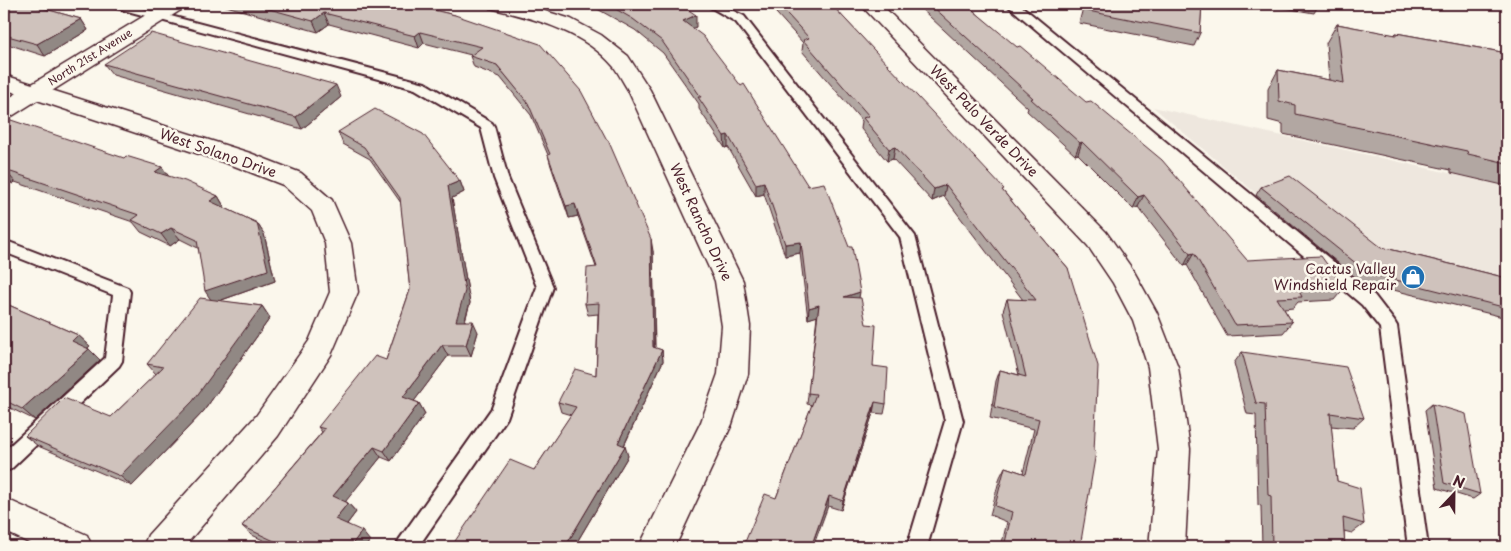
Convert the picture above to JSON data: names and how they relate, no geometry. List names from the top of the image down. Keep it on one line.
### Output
{"streets":{"street":["North 21st Avenue","West Palo Verde Drive","West Solano Drive","West Rancho Drive"]},"crossings":[["North 21st Avenue","West Solano Drive"]],"places":{"shop":["Cactus Valley Windshield Repair"]},"north":"top"}
